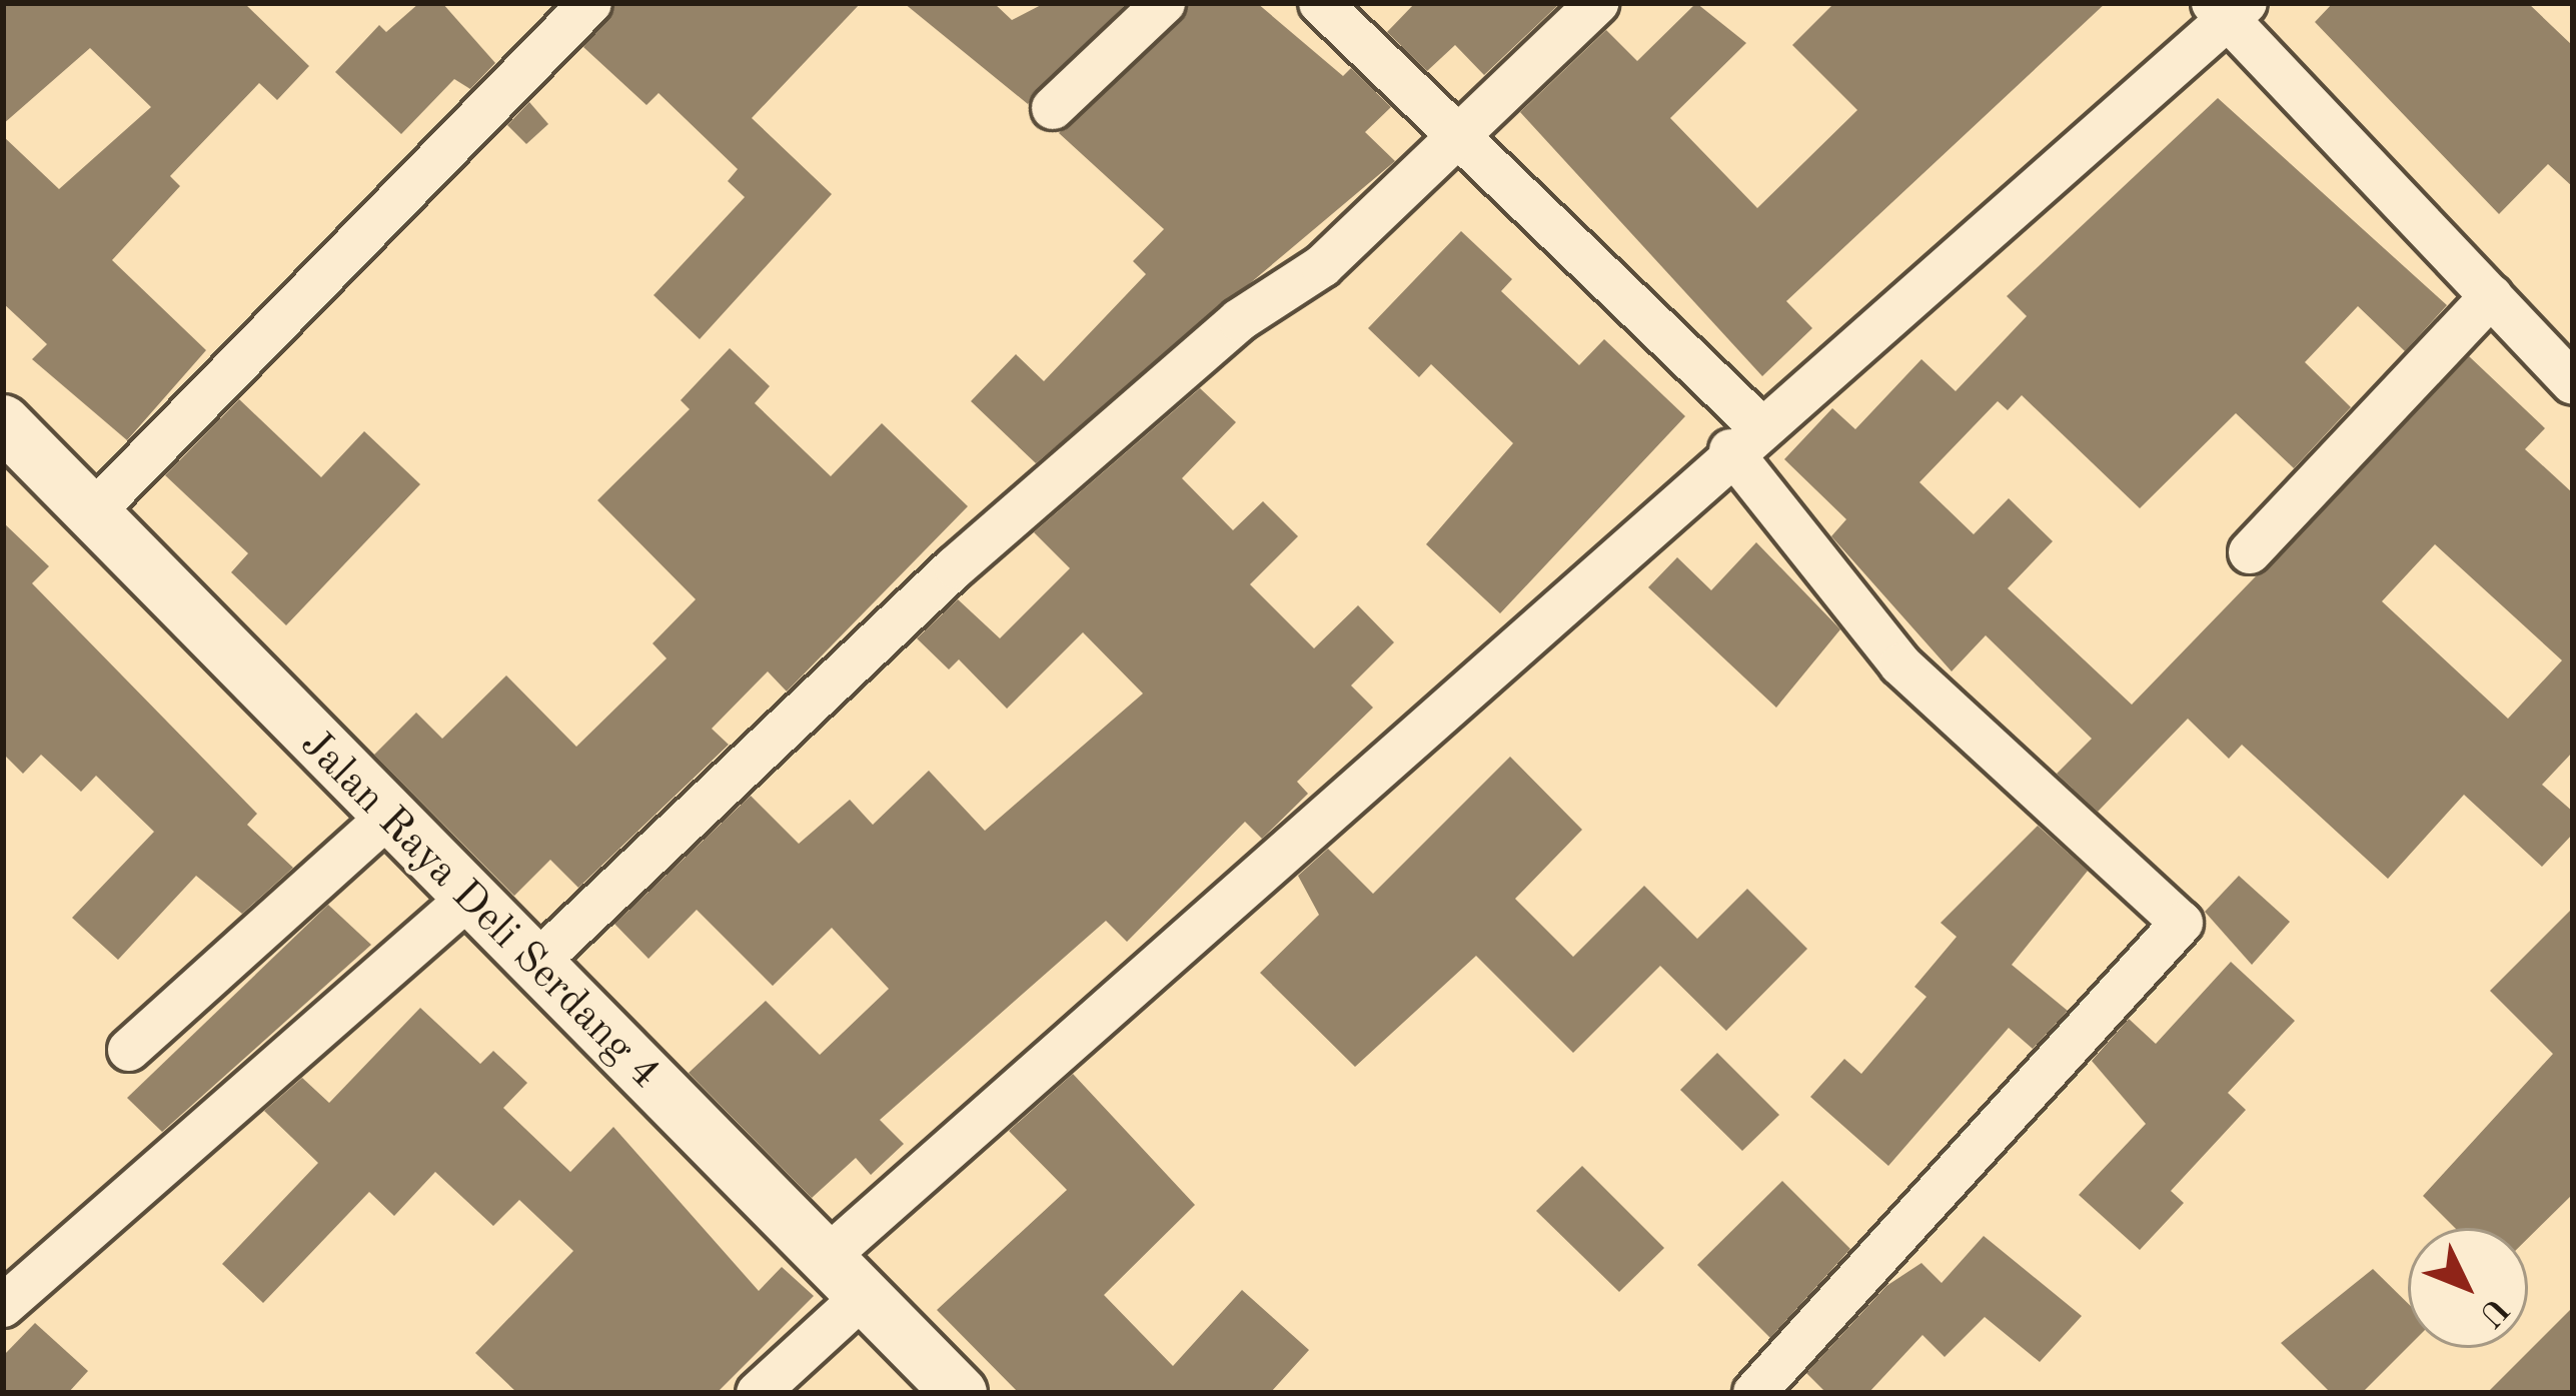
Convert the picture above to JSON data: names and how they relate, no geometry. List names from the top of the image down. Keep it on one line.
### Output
{"streets":{"street":["Jalan Raya Deli Serdang 4"]},"north":"bottom right"}
